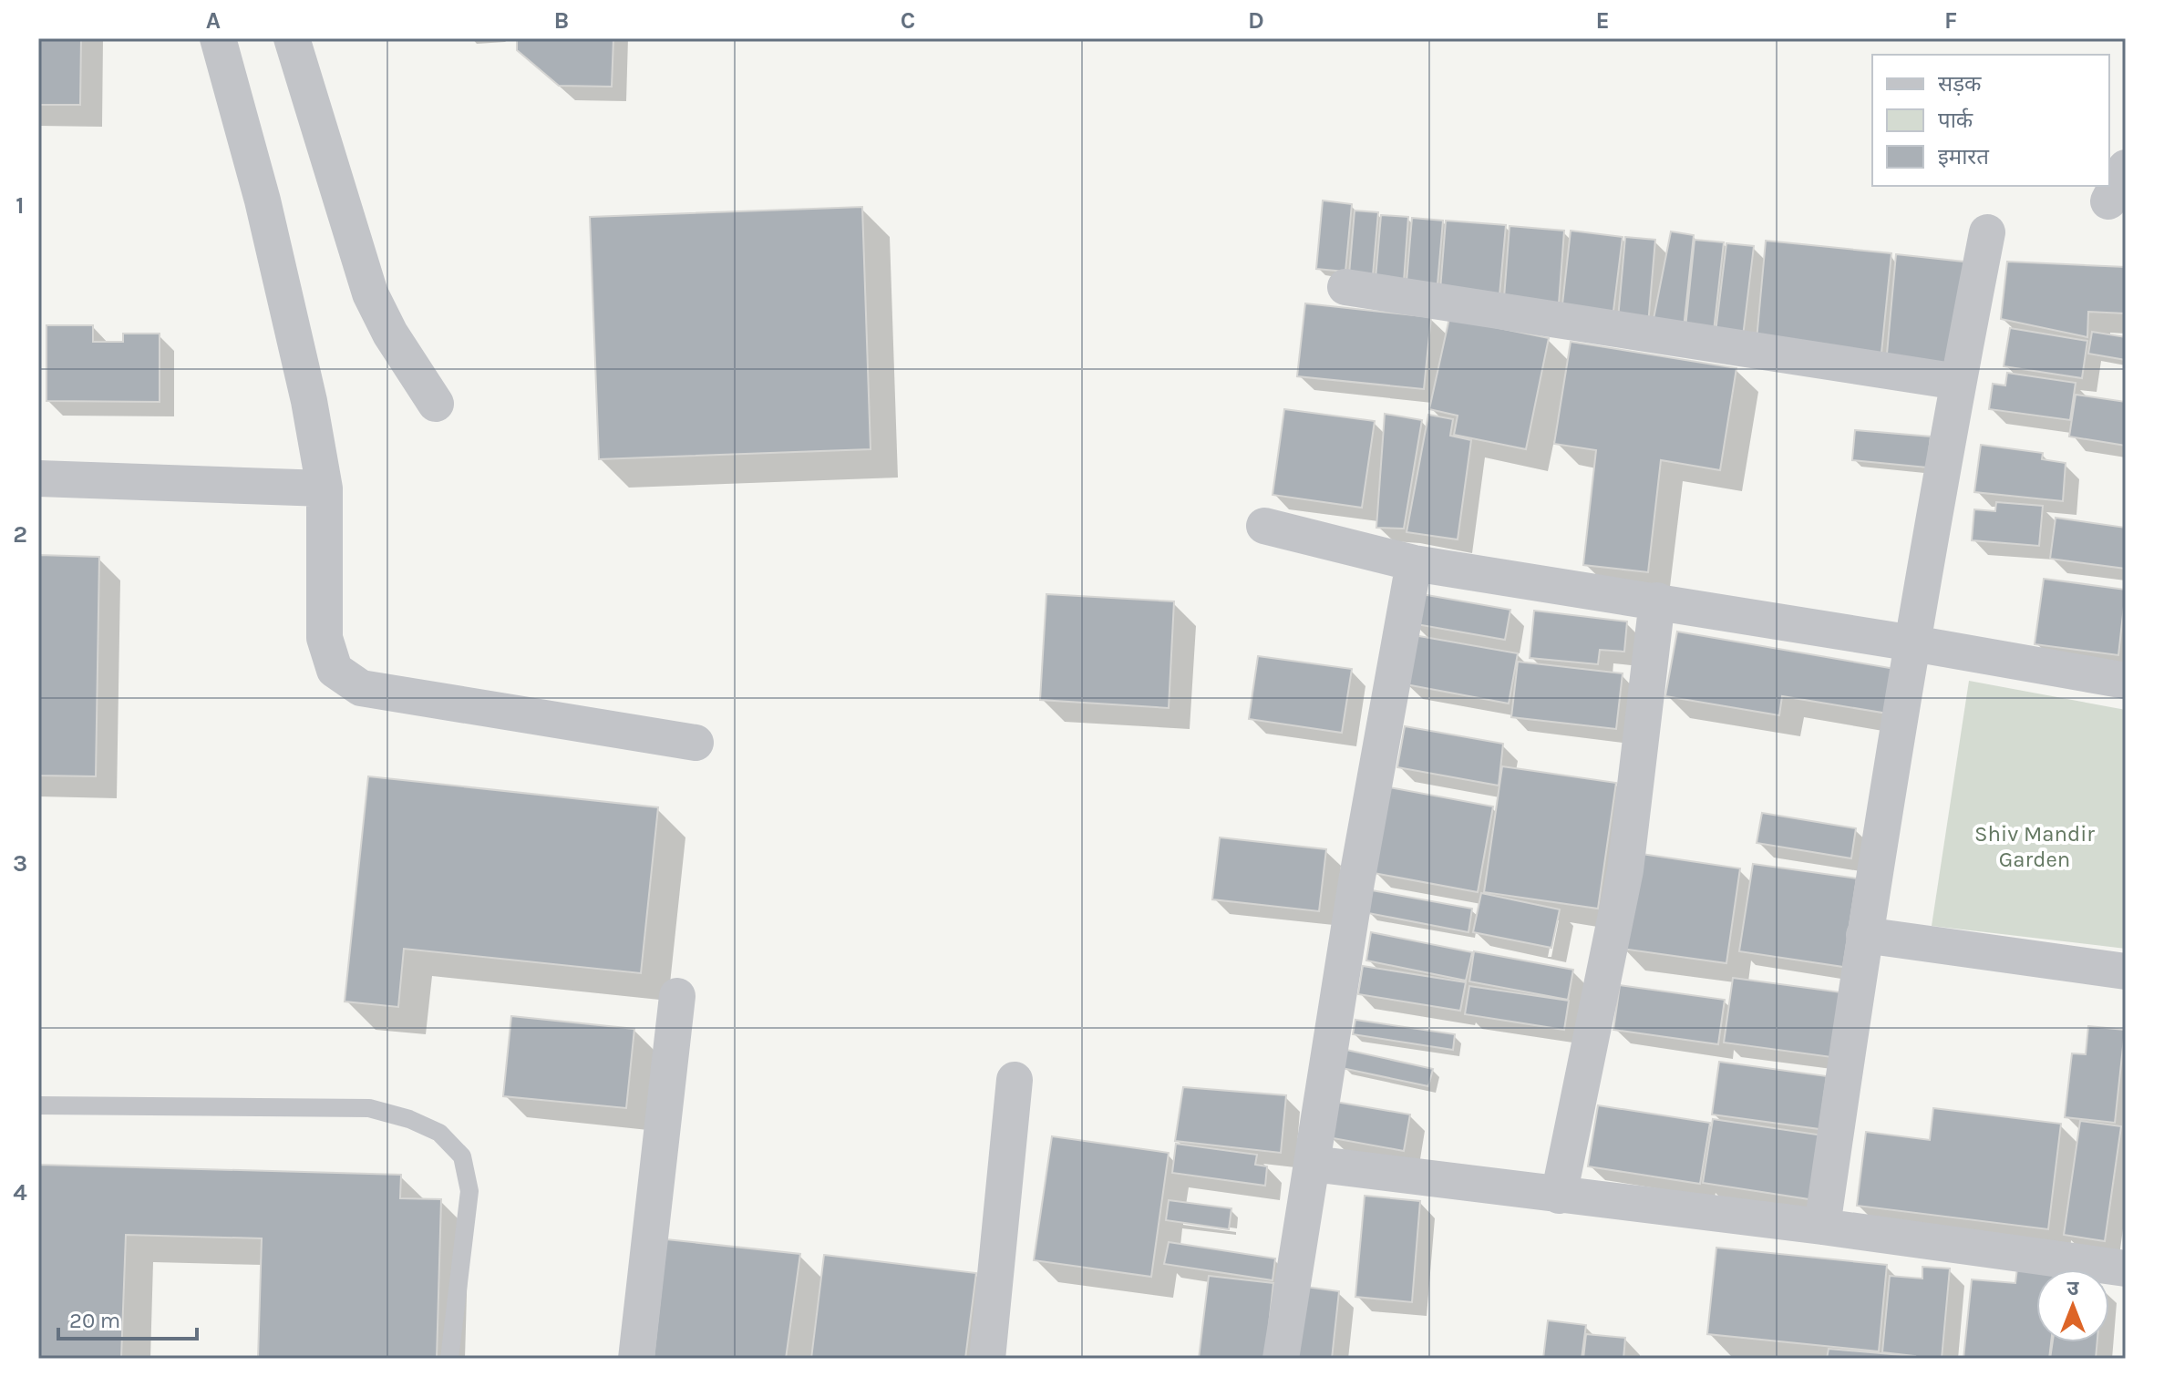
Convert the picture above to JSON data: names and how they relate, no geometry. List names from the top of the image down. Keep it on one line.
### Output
{"parks":["Shiv Mandir Garden"],"legend":["सड़क","पार्क","इमारत"],"scale_bar":"20 m","north":"top","grid":{"columns":["A","B","C","D","E","F"],"rows":["1","2","3","4"]}}
